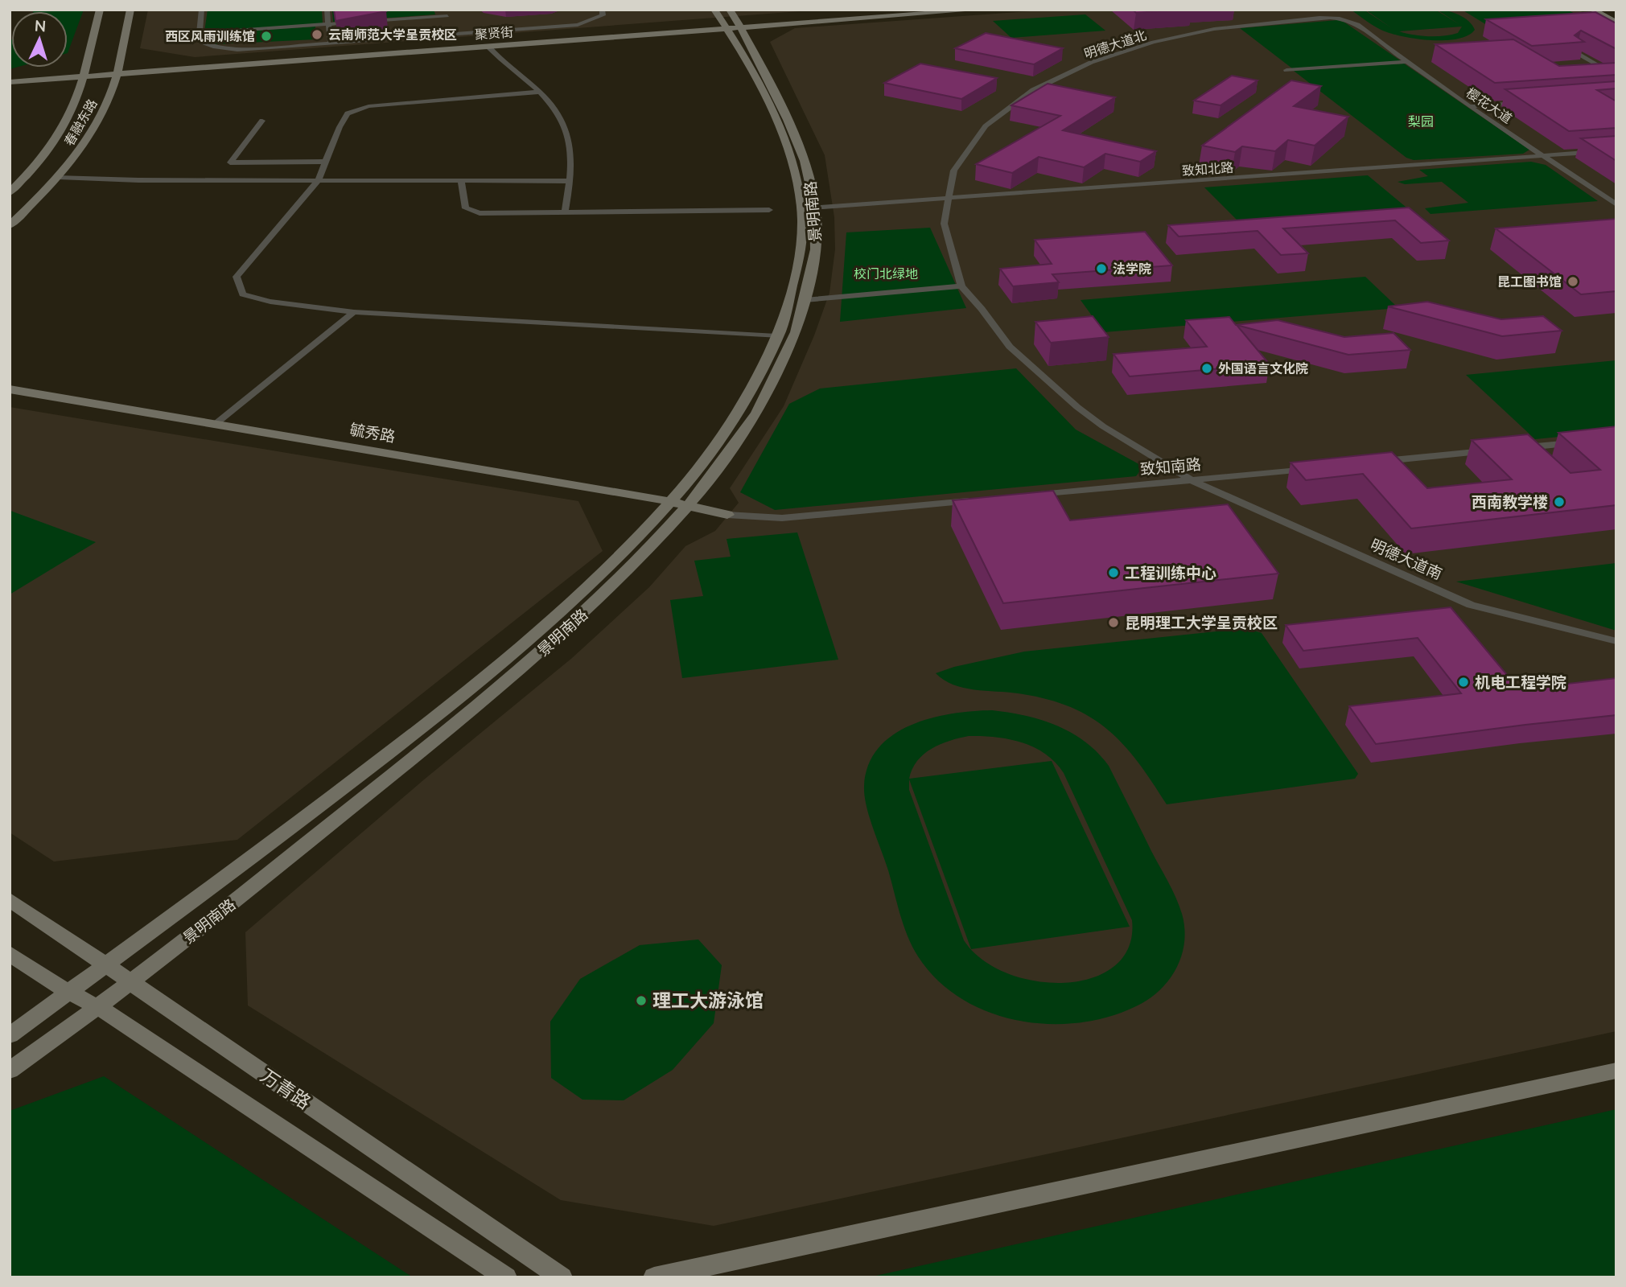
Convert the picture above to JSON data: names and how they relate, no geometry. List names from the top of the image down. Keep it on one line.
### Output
{"streets":{"main road":["聚贤街","春融东路","景明南路","毓秀路","万青路"],"street":["明德大道北","樱花大道","致知北路","致知南路","明德大道南"]},"crossings":[["聚贤街","春融东路"],["聚贤街","景明南路"],["明德大道北","樱花大道"],["明德大道北","致知北路"],["明德大道北","明德大道南"],["樱花大道","致知北路"],["致知北路","景明南路"],["景明南路","毓秀路"],["景明南路","万青路"],["致知南路","明德大道南"]],"parks":["梨园","校门北绿地"],"places":["云南师范大学呈贡校区","西区风雨训练馆","法学院","昆工图书馆","外国语言文化院","西南教学楼","工程训练中心","昆明理工大学呈贡校区","机电工程学院","理工大游泳馆"],"north":"top"}
